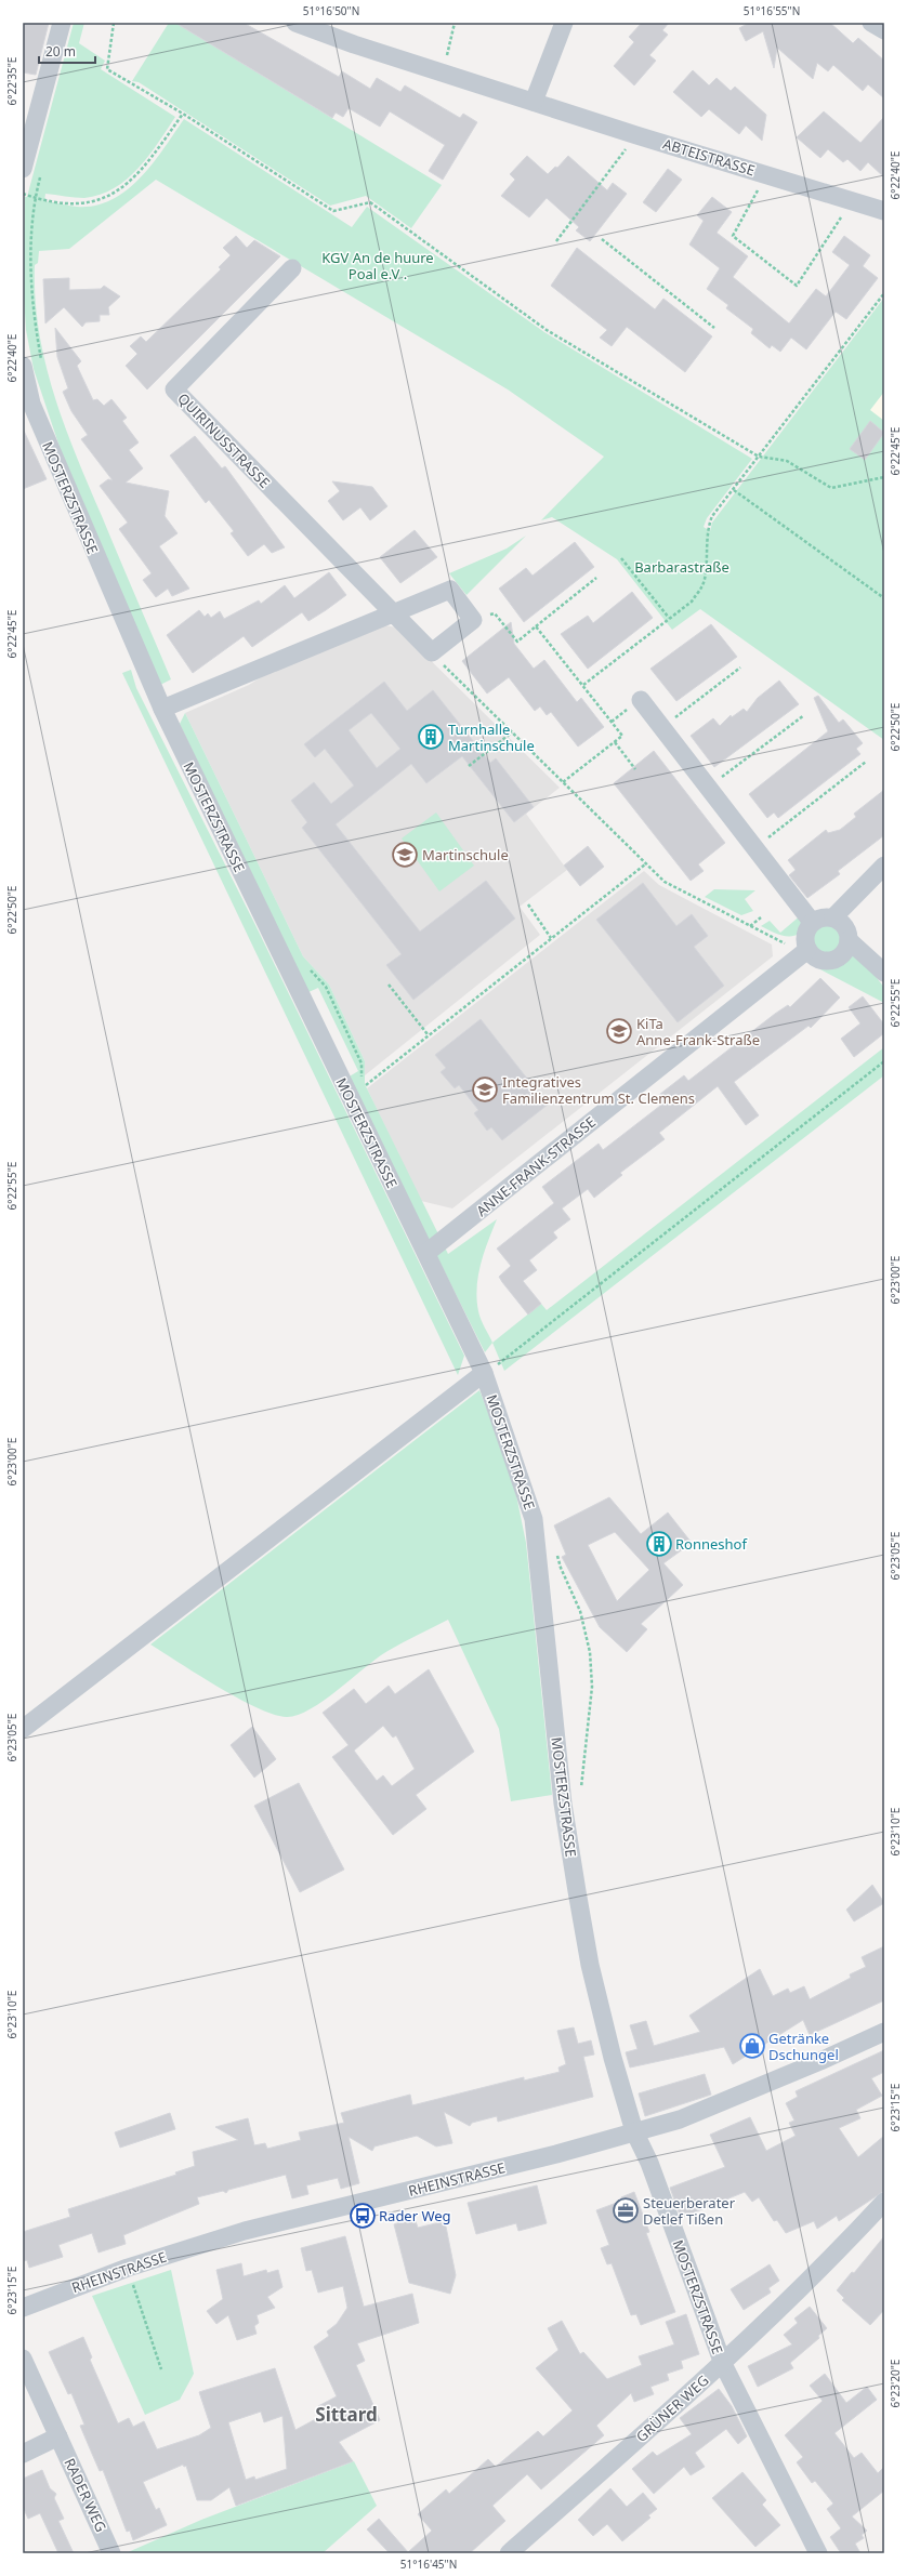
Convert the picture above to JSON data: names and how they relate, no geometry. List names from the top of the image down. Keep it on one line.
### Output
{"streets":{"street":["ABTEISTRASSE","QUIRINUSSTRASSE","MOSTERZSTRASSE","ANNE-FRANK-STRASSE","RHEINSTRASSE","GRÜNER WEG","RADER WEG"]},"crossings":[["MOSTERZSTRASSE","ANNE-FRANK-STRASSE"],["MOSTERZSTRASSE","RHEINSTRASSE"],["MOSTERZSTRASSE","GRÜNER WEG"]],"districts":["Sittard"],"parks":["KGV An de huure Poal e.V .","Barbarastraße"],"places":{"building":["Turnhalle Martinschule","Ronneshof"],"school or university":["Martinschule","KiTa Anne-Frank-Straße","Integratives Familienzentrum St. Clemens"],"shop":["Getränke Dschungel"],"office":["Steuerberater Detlef Tißen"],"bus stop":["Rader Weg"]},"scale_bar":"20 m","coordinates":["51°16'50\"N","51°16'55\"N","6°22'35\"E","6°22'40\"E","6°22'45\"E","6°22'50\"E","6°22'55\"E","6°23'00\"E","6°23'05\"E","6°23'10\"E","6°23'15\"E","6°23'20\"E","51°16'45\"N"]}
